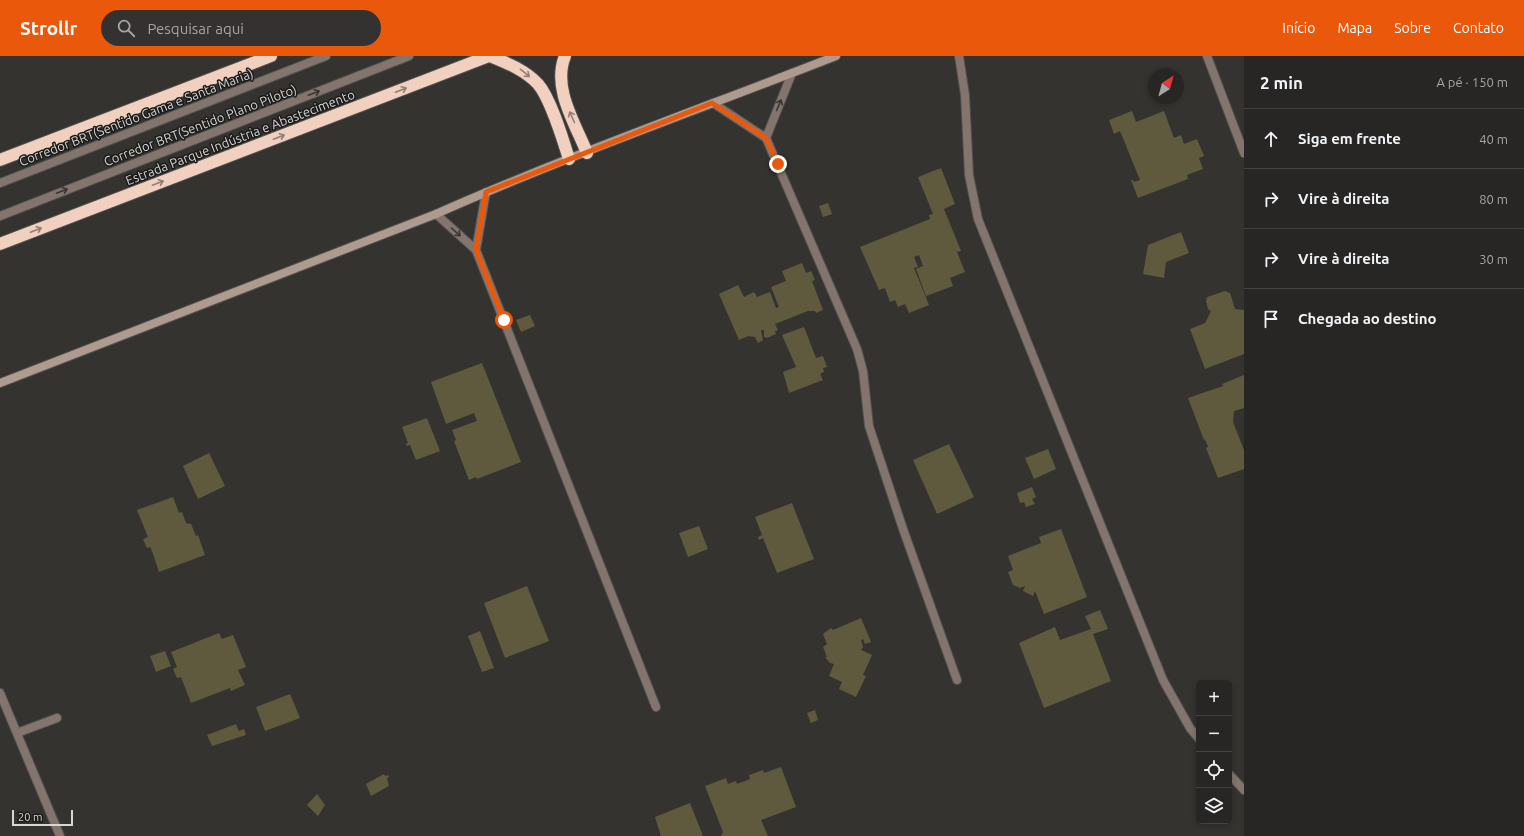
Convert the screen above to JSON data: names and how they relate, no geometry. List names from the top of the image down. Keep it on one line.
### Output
{"streets":{"highway":["Estrada Parque Indústria e Abastecimento"],"street":["Corredor BRT(Sentido Gama e Santa Maria)","Corredor BRT(Sentido Plano Piloto)"]},"one_way":["Corredor BRT(Sentido Plano Piloto)"],"scale_bar":"20 m","north":"top right","page":{"header":"Strollr","search":"Pesquisar aqui","nav":["Início","Mapa","Sobre","Contato"],"heading":["2 min","A pé · 150 m"],"list":[["Siga em frente","40 m"],["Vire à direita","80 m"],["Vire à direita","30 m"],"Chegada ao destino"],"map_buttons":["+","−"],"scale":"20 m"}}
